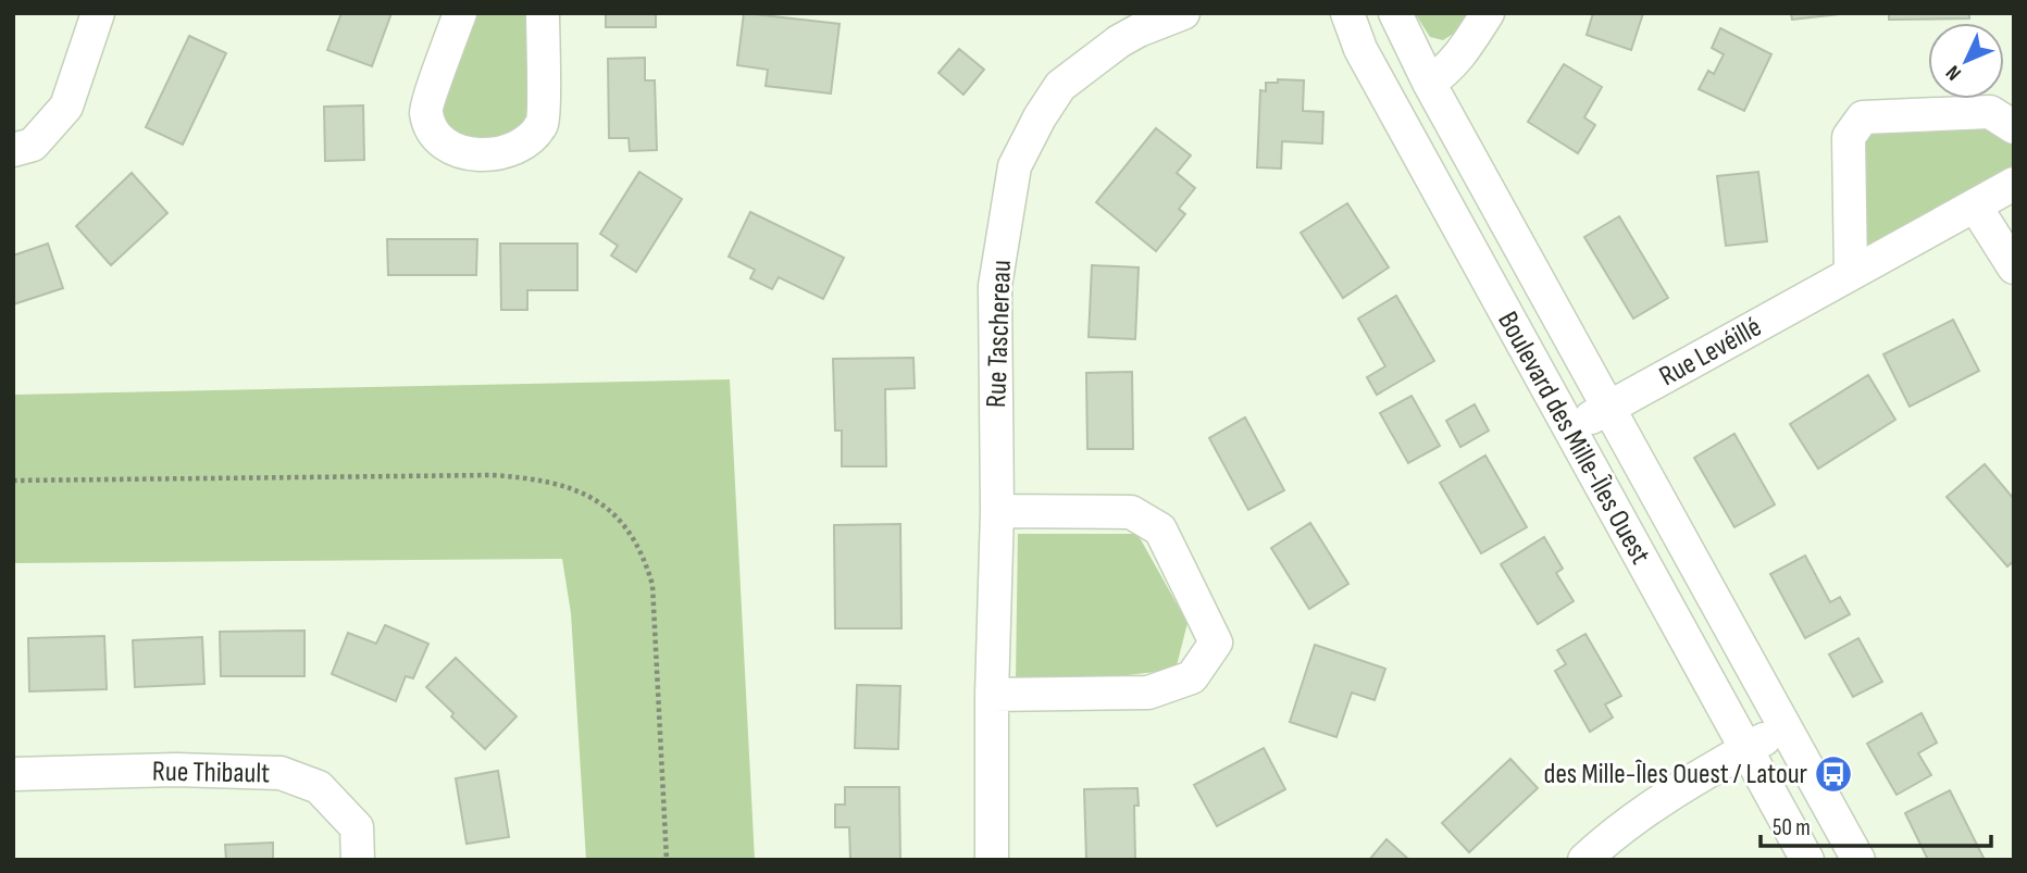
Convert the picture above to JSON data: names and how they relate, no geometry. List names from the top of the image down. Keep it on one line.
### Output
{"streets":{"street":["Rue Taschereau","Rue Levéillé","Boulevard des Mille-Îles Ouest","Rue Thibault"]},"crossings":[["Rue Levéillé","Boulevard des Mille-Îles Ouest"]],"places":{"bus stop":["des Mille-Îles Ouest / Latour"]},"scale_bar":"50 m","north":"bottom left"}
